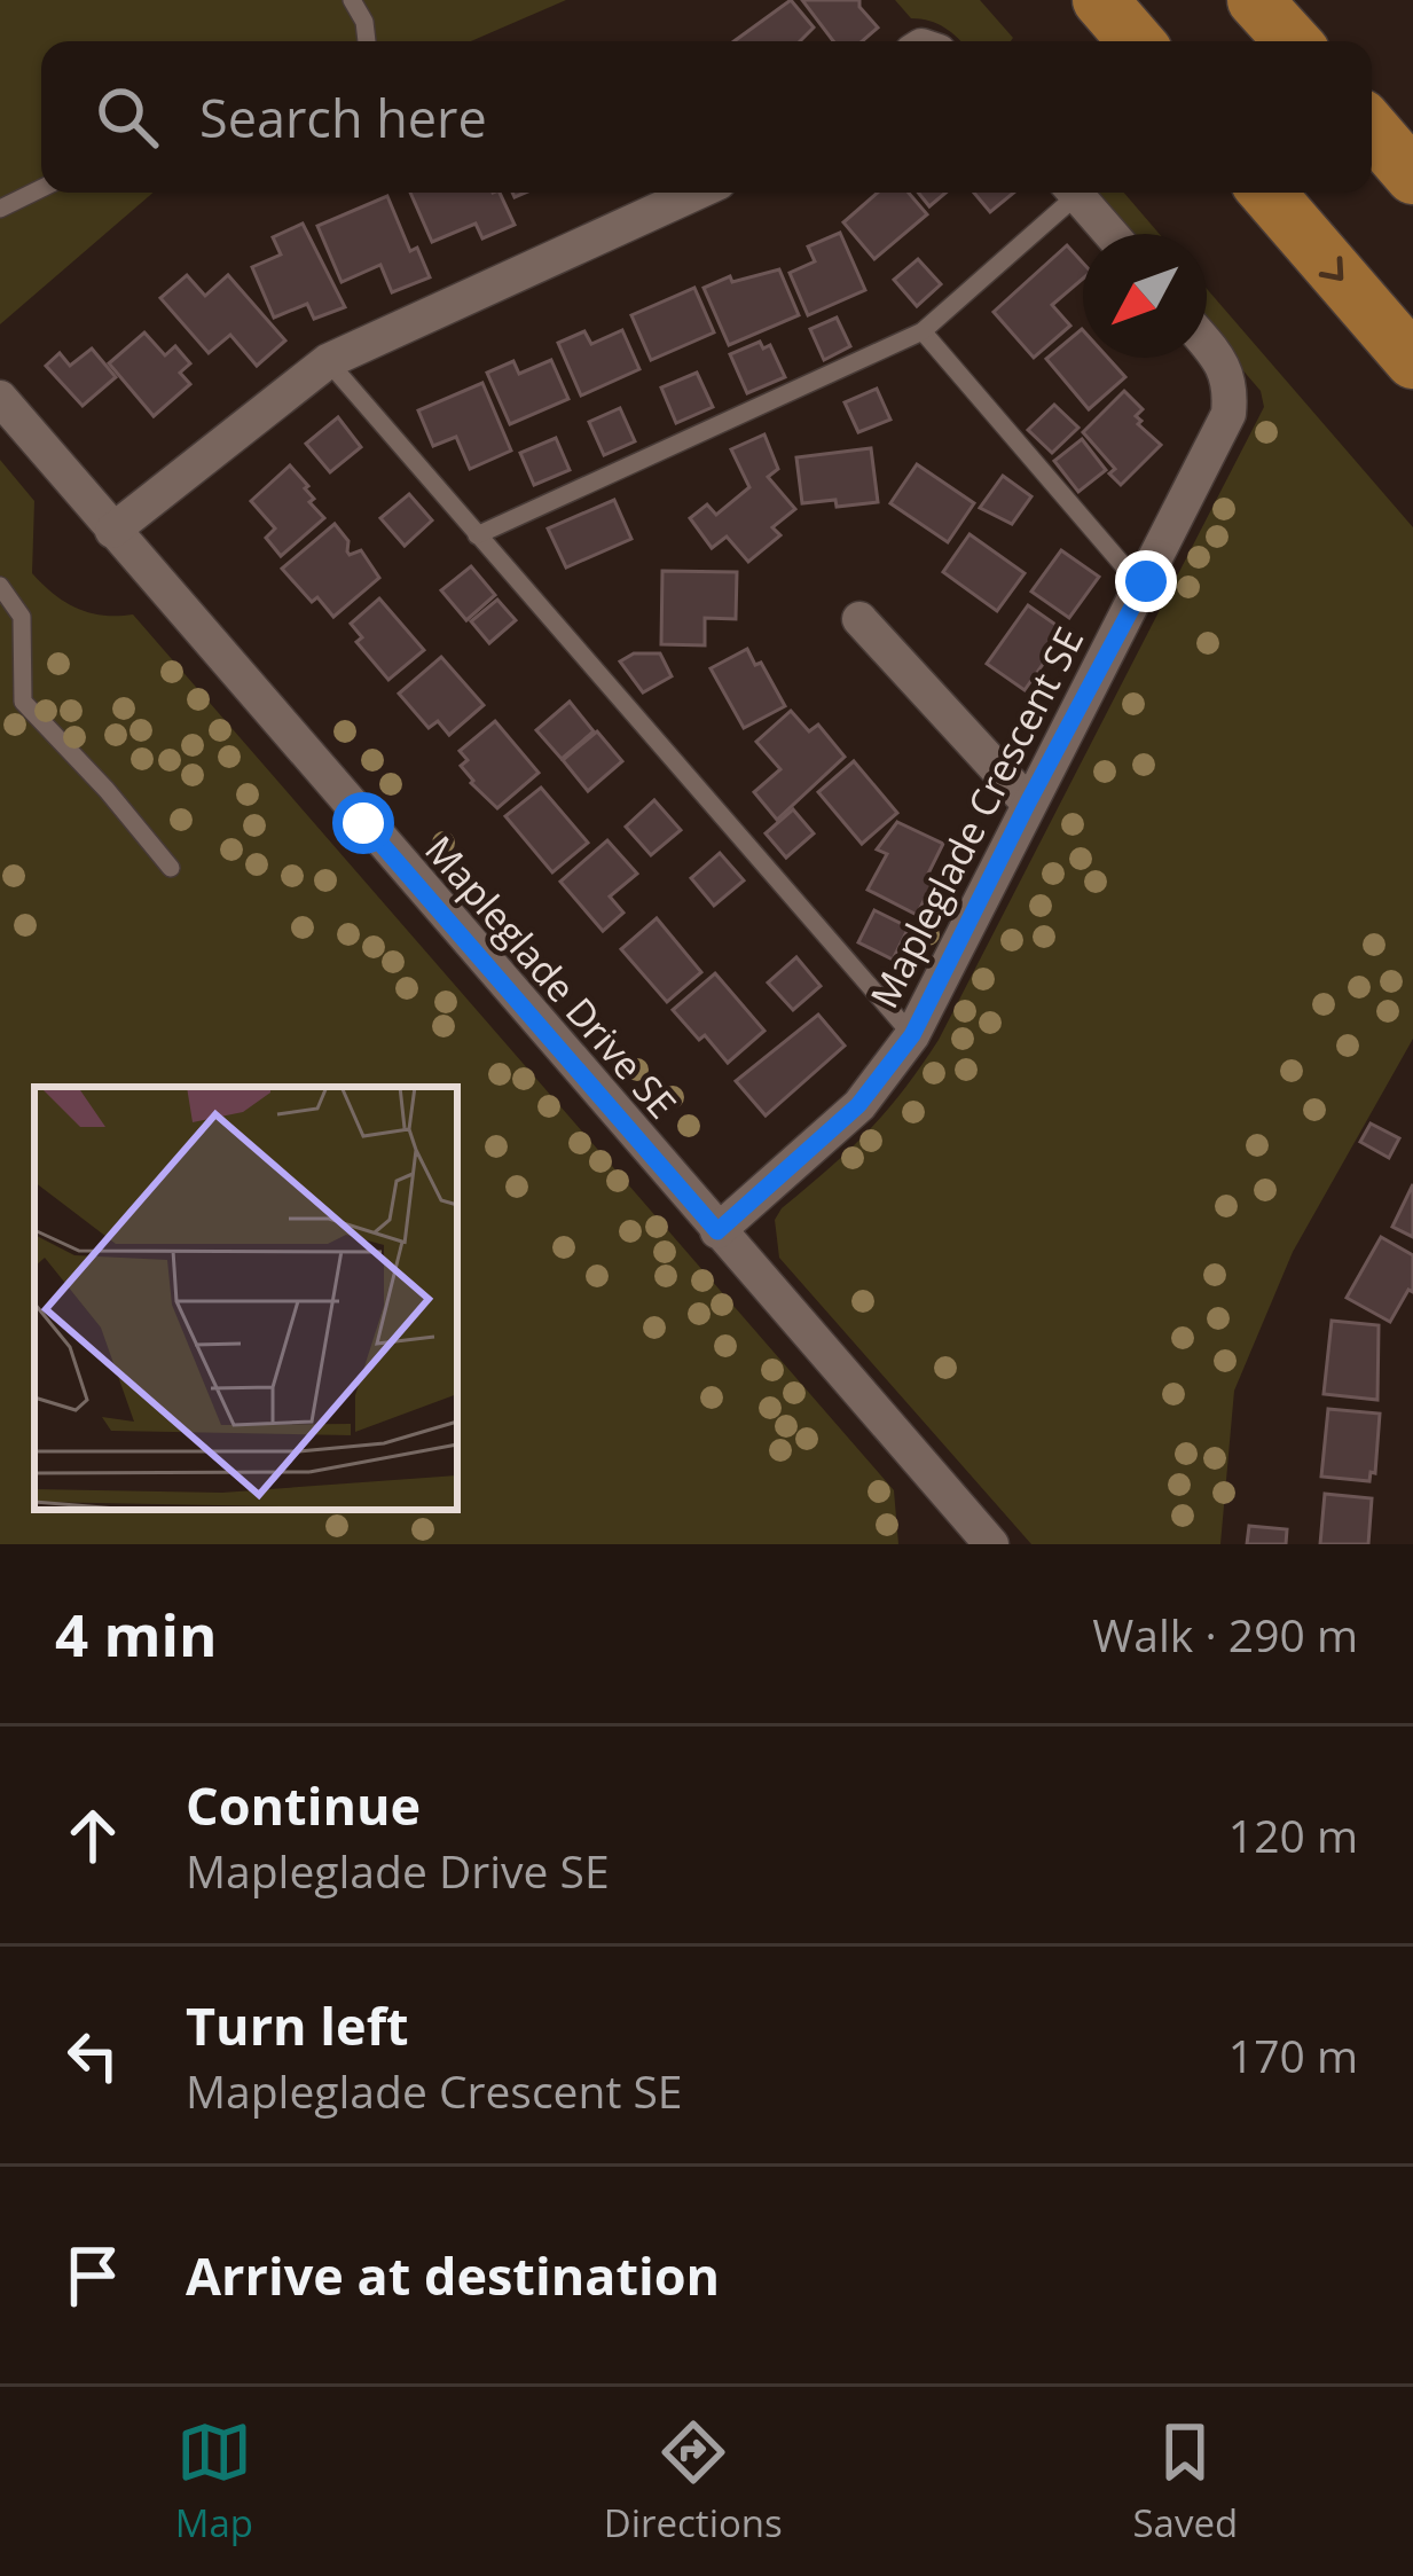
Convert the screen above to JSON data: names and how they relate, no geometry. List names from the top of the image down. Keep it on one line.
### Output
{"streets":{"street":["Mapleglade Crescent SE","Mapleglade Drive SE"]},"crossings":[["Mapleglade Crescent SE","Mapleglade Drive SE"]],"north":"bottom left","page":{"search":"Search here","heading":["4 min","Walk · 290 m"],"list":[["Continue","Mapleglade Drive SE","120 m"],["Turn left","Mapleglade Crescent SE","170 m"],"Arrive at destination"],"nav":["Map","Directions","Saved"]}}
